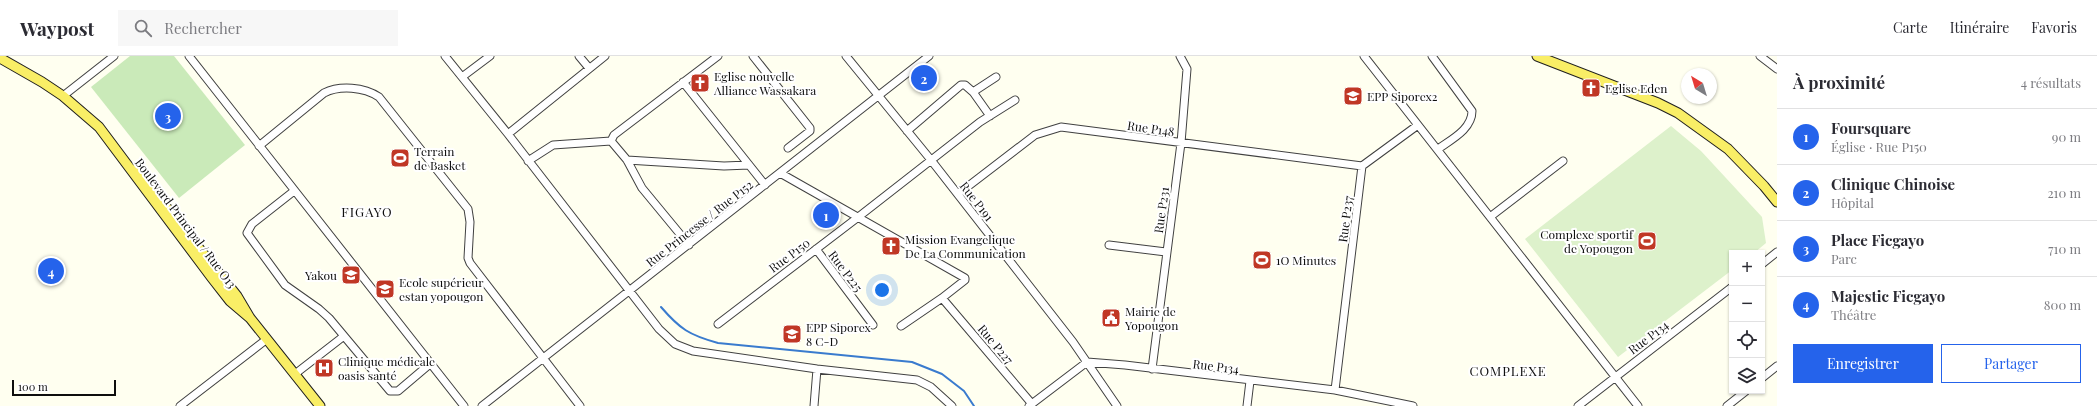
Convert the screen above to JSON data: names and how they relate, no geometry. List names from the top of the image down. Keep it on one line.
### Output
{"streets":{"main road":["Boulevard Principal / Rue O13"],"street":["Rue P148","Rue P191","Rue P231","Rue P237","Rue Princesse / Rue P152","Rue P150","Rue P225","Rue P134","Rue P227"]},"crossings":[["Rue P148","Rue P191"],["Rue P148","Rue P231"],["Rue P148","Rue P237"],["Rue P191","Rue Princesse / Rue P152"],["Rue P191","Rue P150"],["Rue P191","Rue P134"],["Rue P231","Rue P134"],["Rue P237","Rue P134"],["Rue P150","Rue P225"]],"districts":["FIGAYO","COMPLEXE"],"places":{"church":["Eglise nouvelle Alliance Wassakara","Eglise Eden","Mission Evangelique De La Communication"],"school or university":["EPP Siporex2","Yakou","Ecole supérieur estan yopougon","EPP Siporex 8 C-D"],"sports":["Terrain de Basket","Complexe sportif de Yopougon","1O Minutes"],"public building":["Mairie de Yopougon"],"hospital":["Clinique médicale oasis santé"]},"scale_bar":"100 m","north":"top left","page":{"header":"Waypost","search":"Rechercher","nav":["Carte","Itinéraire","Favoris"],"heading":["À proximité","4 résultats"],"pins":["2","3","1","4"],"list":[{"mark":"1","name":"Foursquare","note":"Église · Rue P150","value":"90 m"},{"mark":"2","name":"Clinique Chinoise","note":"Hôpital","value":"210 m"},{"mark":"3","name":"Place Ficgayo","note":"Parc","value":"710 m"},{"mark":"4","name":"Majestic Ficgayo","note":"Théâtre","value":"800 m"}],"map_buttons":["+","−"],"buttons":["Enregistrer","Partager"],"scale":"100 m"}}
